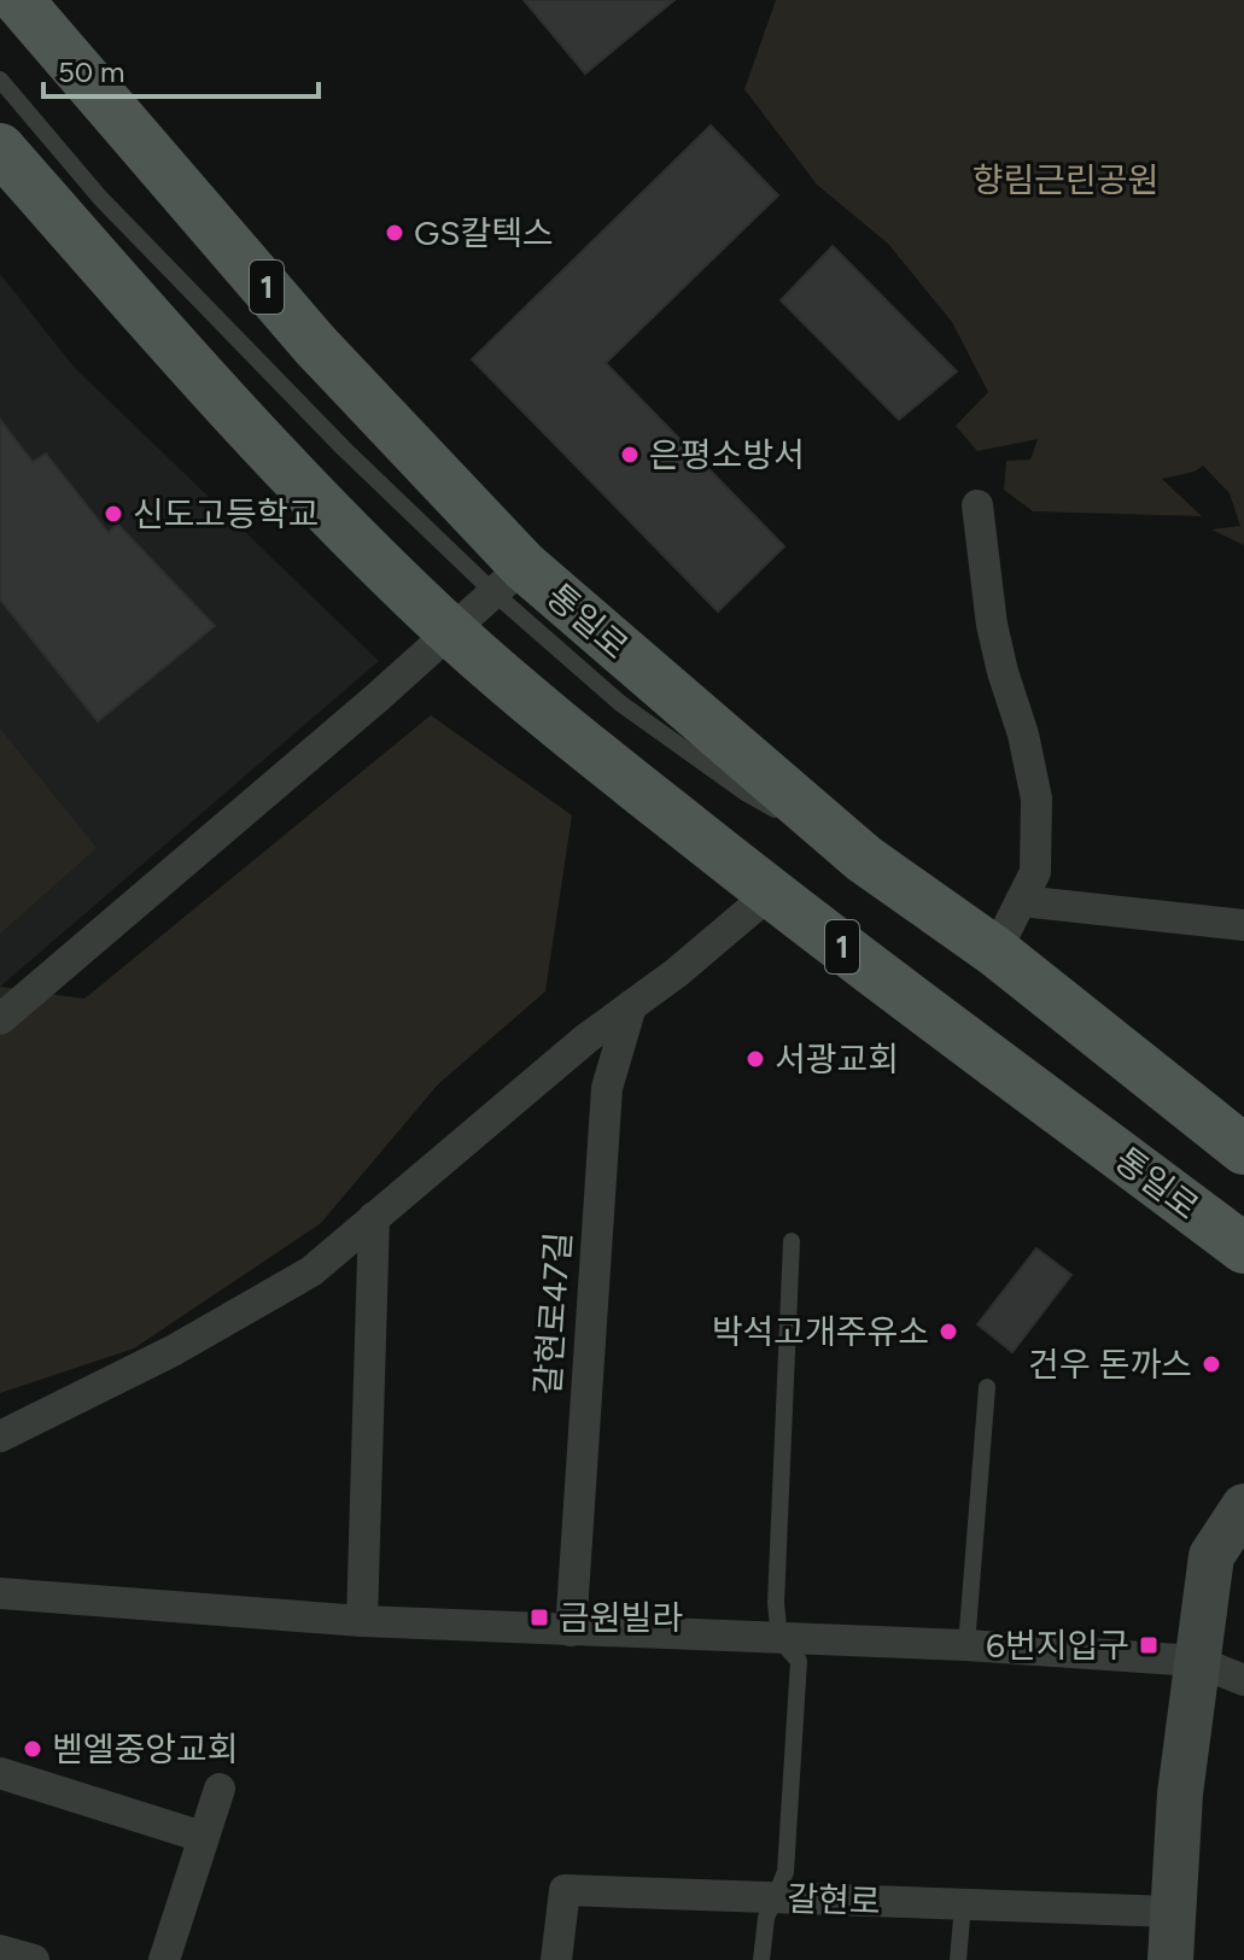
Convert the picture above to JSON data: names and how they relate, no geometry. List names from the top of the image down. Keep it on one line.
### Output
{"streets":{"main road":["1","통일로"],"street":["갈현로47길","갈현로"]},"parks":["향림근린공원"],"places":{"other":["GS칼텍스","은평소방서","신도고등학교","서광교회","박석고개주유소","건우 돈까스","벧엘중앙교회"],"transit":["금원빌라","6번지입구"]},"scale_bar":"50 m"}
